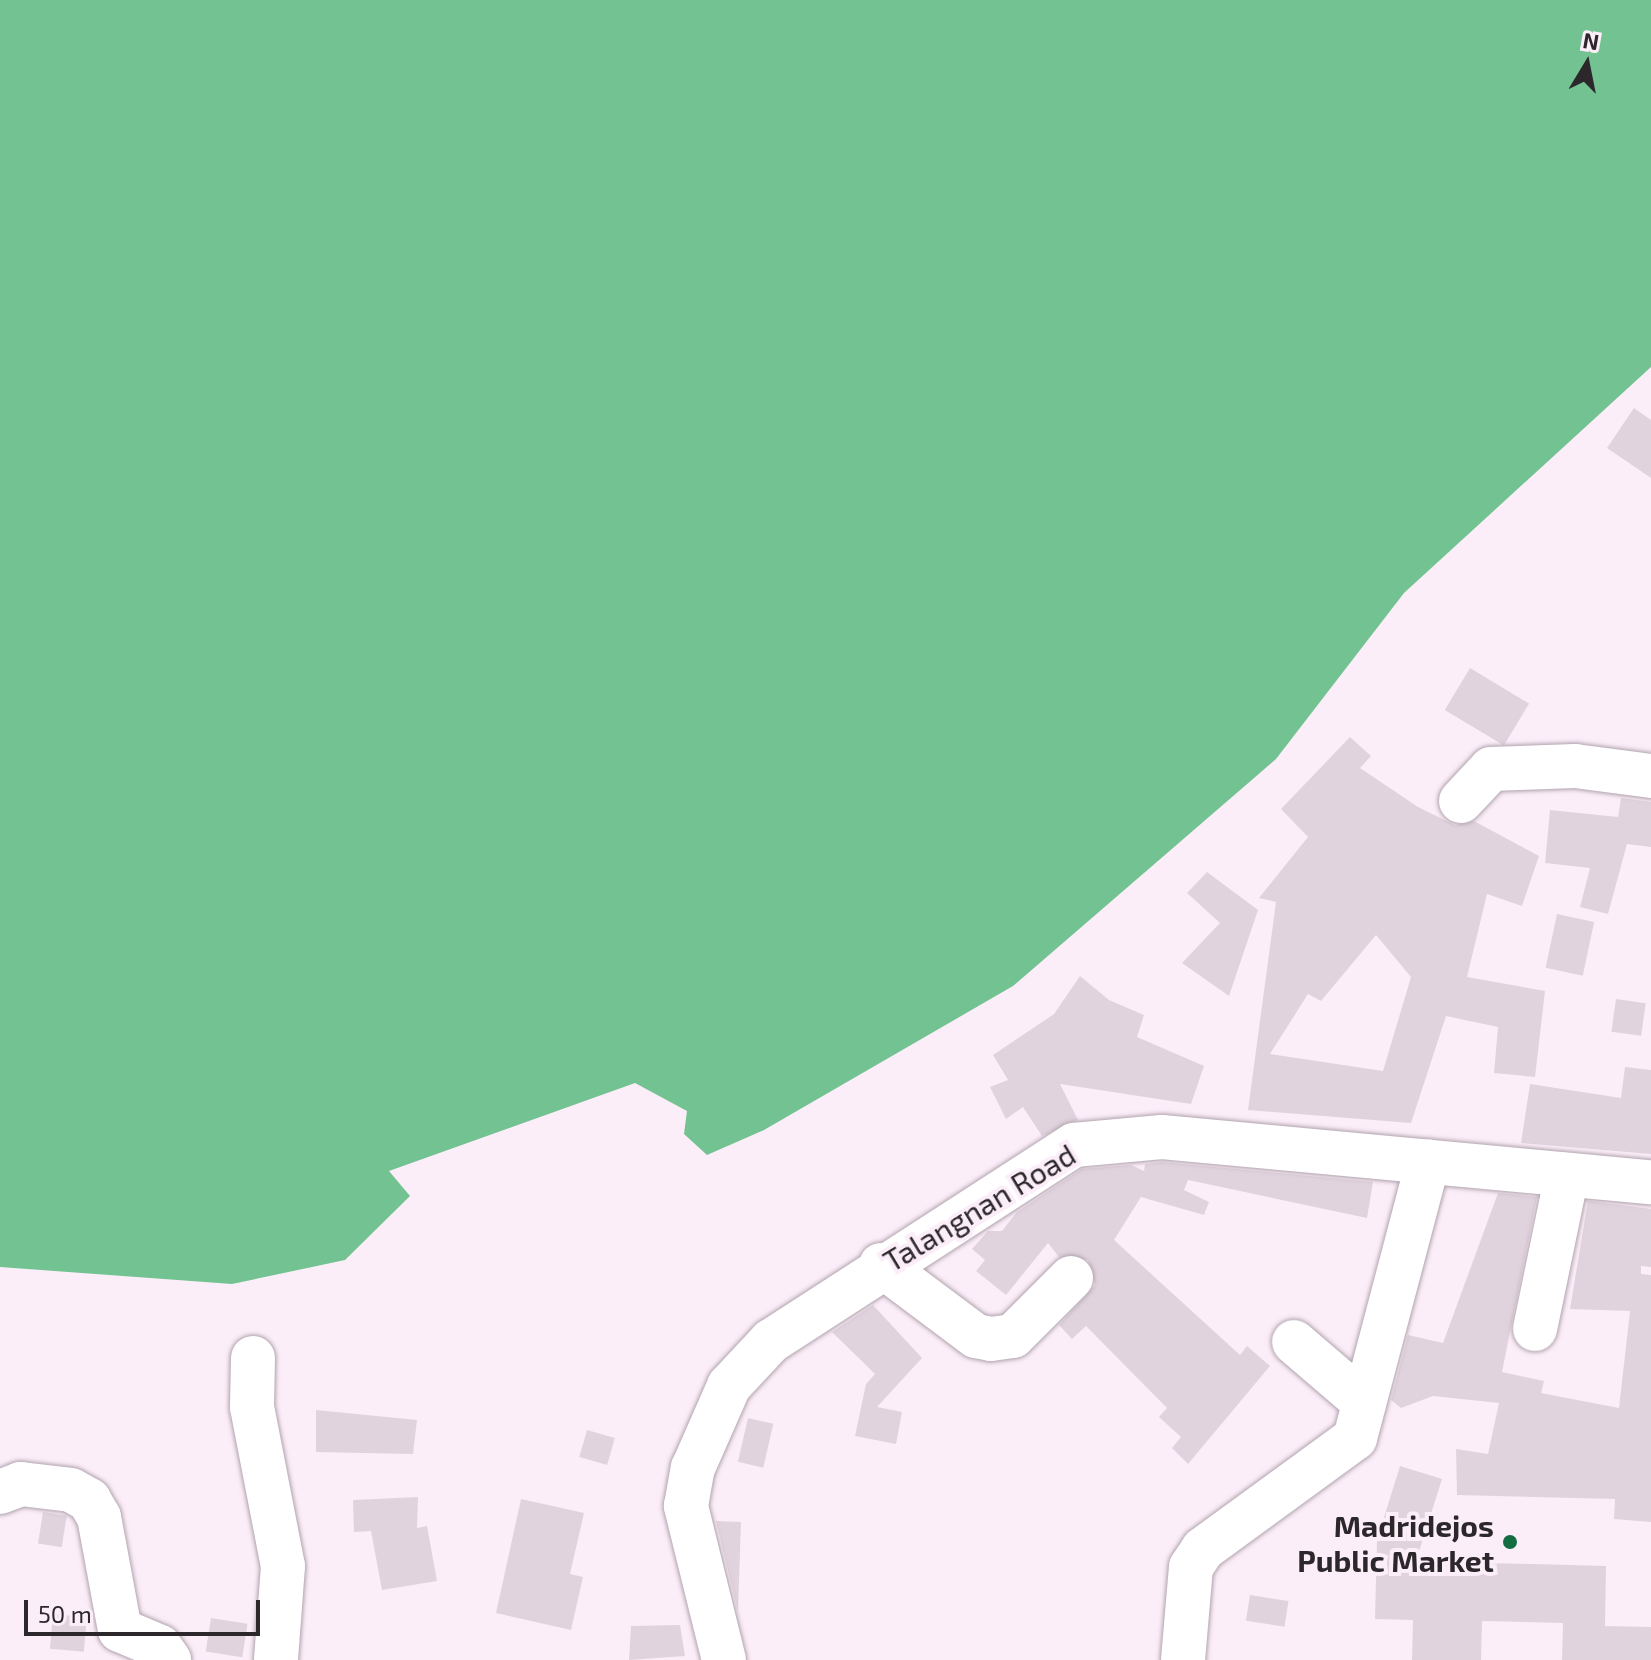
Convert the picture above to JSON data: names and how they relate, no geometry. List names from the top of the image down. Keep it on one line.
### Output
{"streets":{"street":["Talangnan Road"]},"places":["Madridejos Public Market"],"scale_bar":"50 m","north":"top"}
